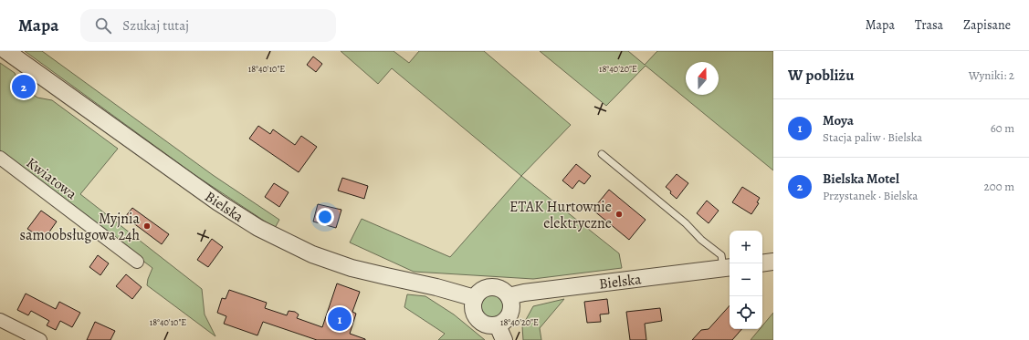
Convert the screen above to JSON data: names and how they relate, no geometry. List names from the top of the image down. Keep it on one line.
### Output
{"streets":{"street":["Kwiatowa","Bielska"]},"places":["ETAK Hurtownie elektryczne","Myjnia samoobsługowa 24h"],"north":"top","page":{"header":"Mapa","search":"Szukaj tutaj","nav":["Mapa","Trasa","Zapisane"],"heading":["W pobliżu","Wyniki: 2"],"pins":["2","1"],"list":[{"mark":"1","name":"Moya","note":"Stacja paliw · Bielska","value":"60 m"},{"mark":"2","name":"Bielska Motel","note":"Przystanek · Bielska","value":"200 m"}],"map_buttons":["+","−"]},"coordinates":["18°40'10\"E","18°40'20\"E"]}
